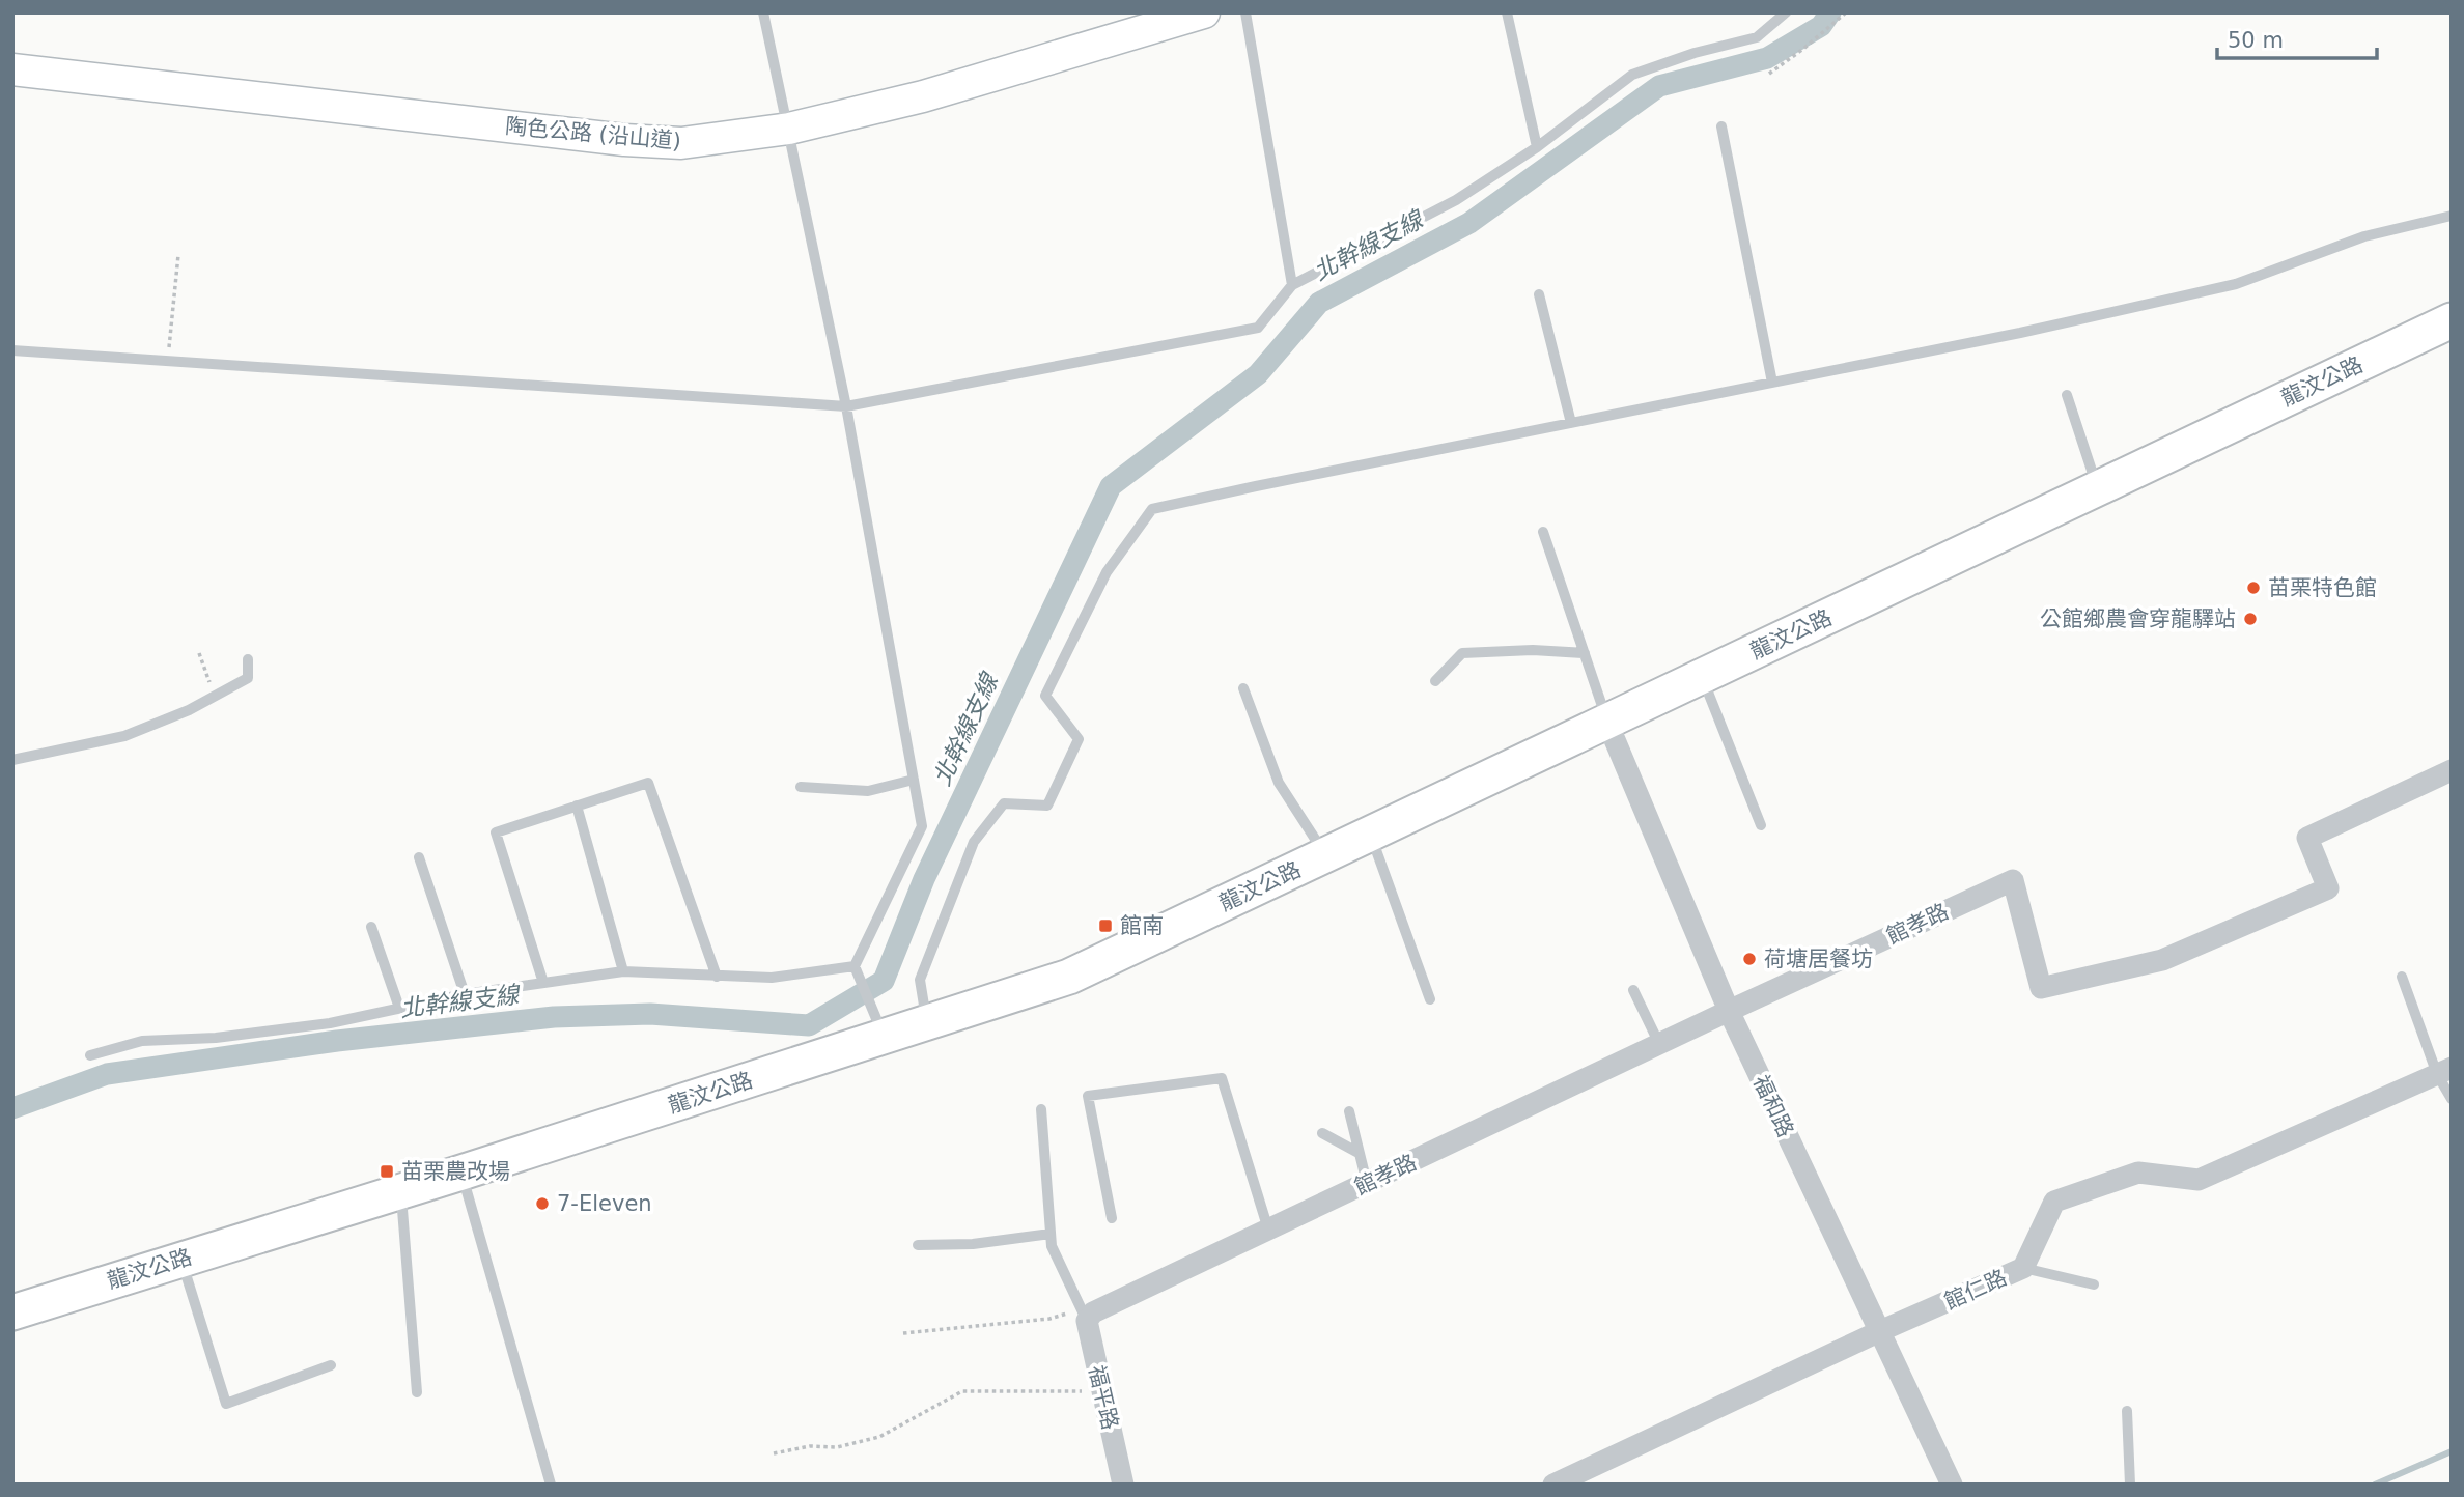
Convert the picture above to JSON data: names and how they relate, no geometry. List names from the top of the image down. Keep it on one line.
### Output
{"streets":{"main road":["陶色公路 (沿山道)","龍汶公路"],"street":["館孝路","福和路","館仁路","福平路"]},"crossings":[["龍汶公路","福和路"],["館孝路","福和路"],["館孝路","福平路"],["福和路","館仁路"]],"water":["北幹線支線"],"places":{"other":["苗栗特色館","公館鄉農會穿龍驛站","荷塘居餐坊","7-Eleven"],"transit":["館南","苗栗農改場"]},"scale_bar":"50 m"}
